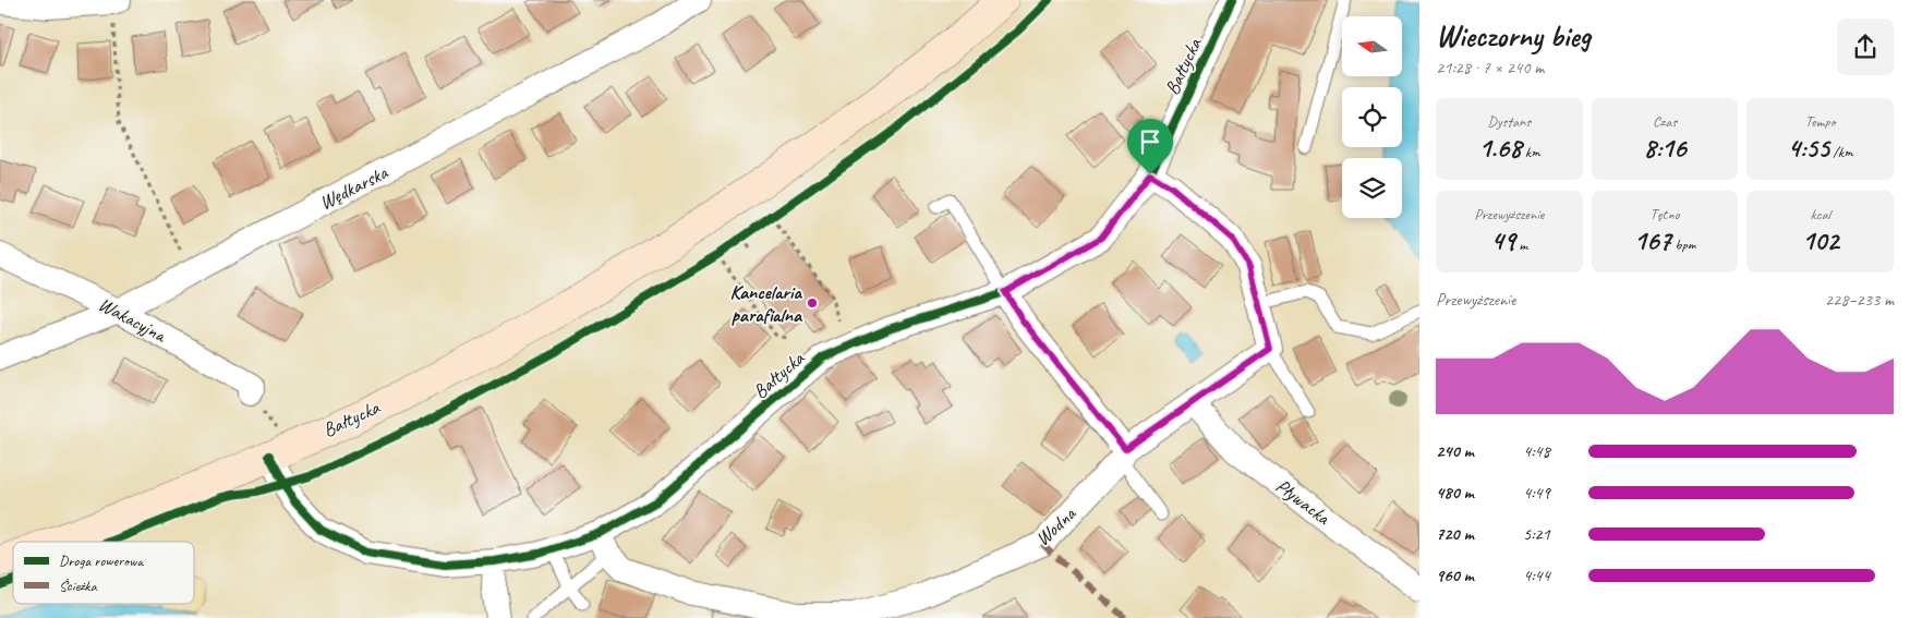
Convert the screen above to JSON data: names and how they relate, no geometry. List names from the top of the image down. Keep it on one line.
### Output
{"streets":{"main road":["Bałtycka"],"street":["Wędkarska","Wakacyjna","Pływacka","Wodna"]},"crossings":[["Bałtycka","Wodna"],["Wędkarska","Wakacyjna"],["Pływacka","Wodna"]],"places":["Kancelaria parafialna"],"legend":["Droga rowerowa","Ścieżka"],"north":"left","page":{"heading":["Wieczorny bieg","21:28 · 7 × 240 m"],"stats":[["Dystans","1.68 km"],["Czas","8:16"],["Tempo","4:55 /km"],["Przewyższenie","49 m"],["Tętno","167 bpm"],["kcal","102"]],"chart":["Przewyższenie","228–233 m"],"list":[{"name":"240 m","note":"4:48"},{"name":"480 m","note":"4:49"},{"name":"720 m","note":"5:21"},{"name":"960 m","note":"4:44"}]}}
